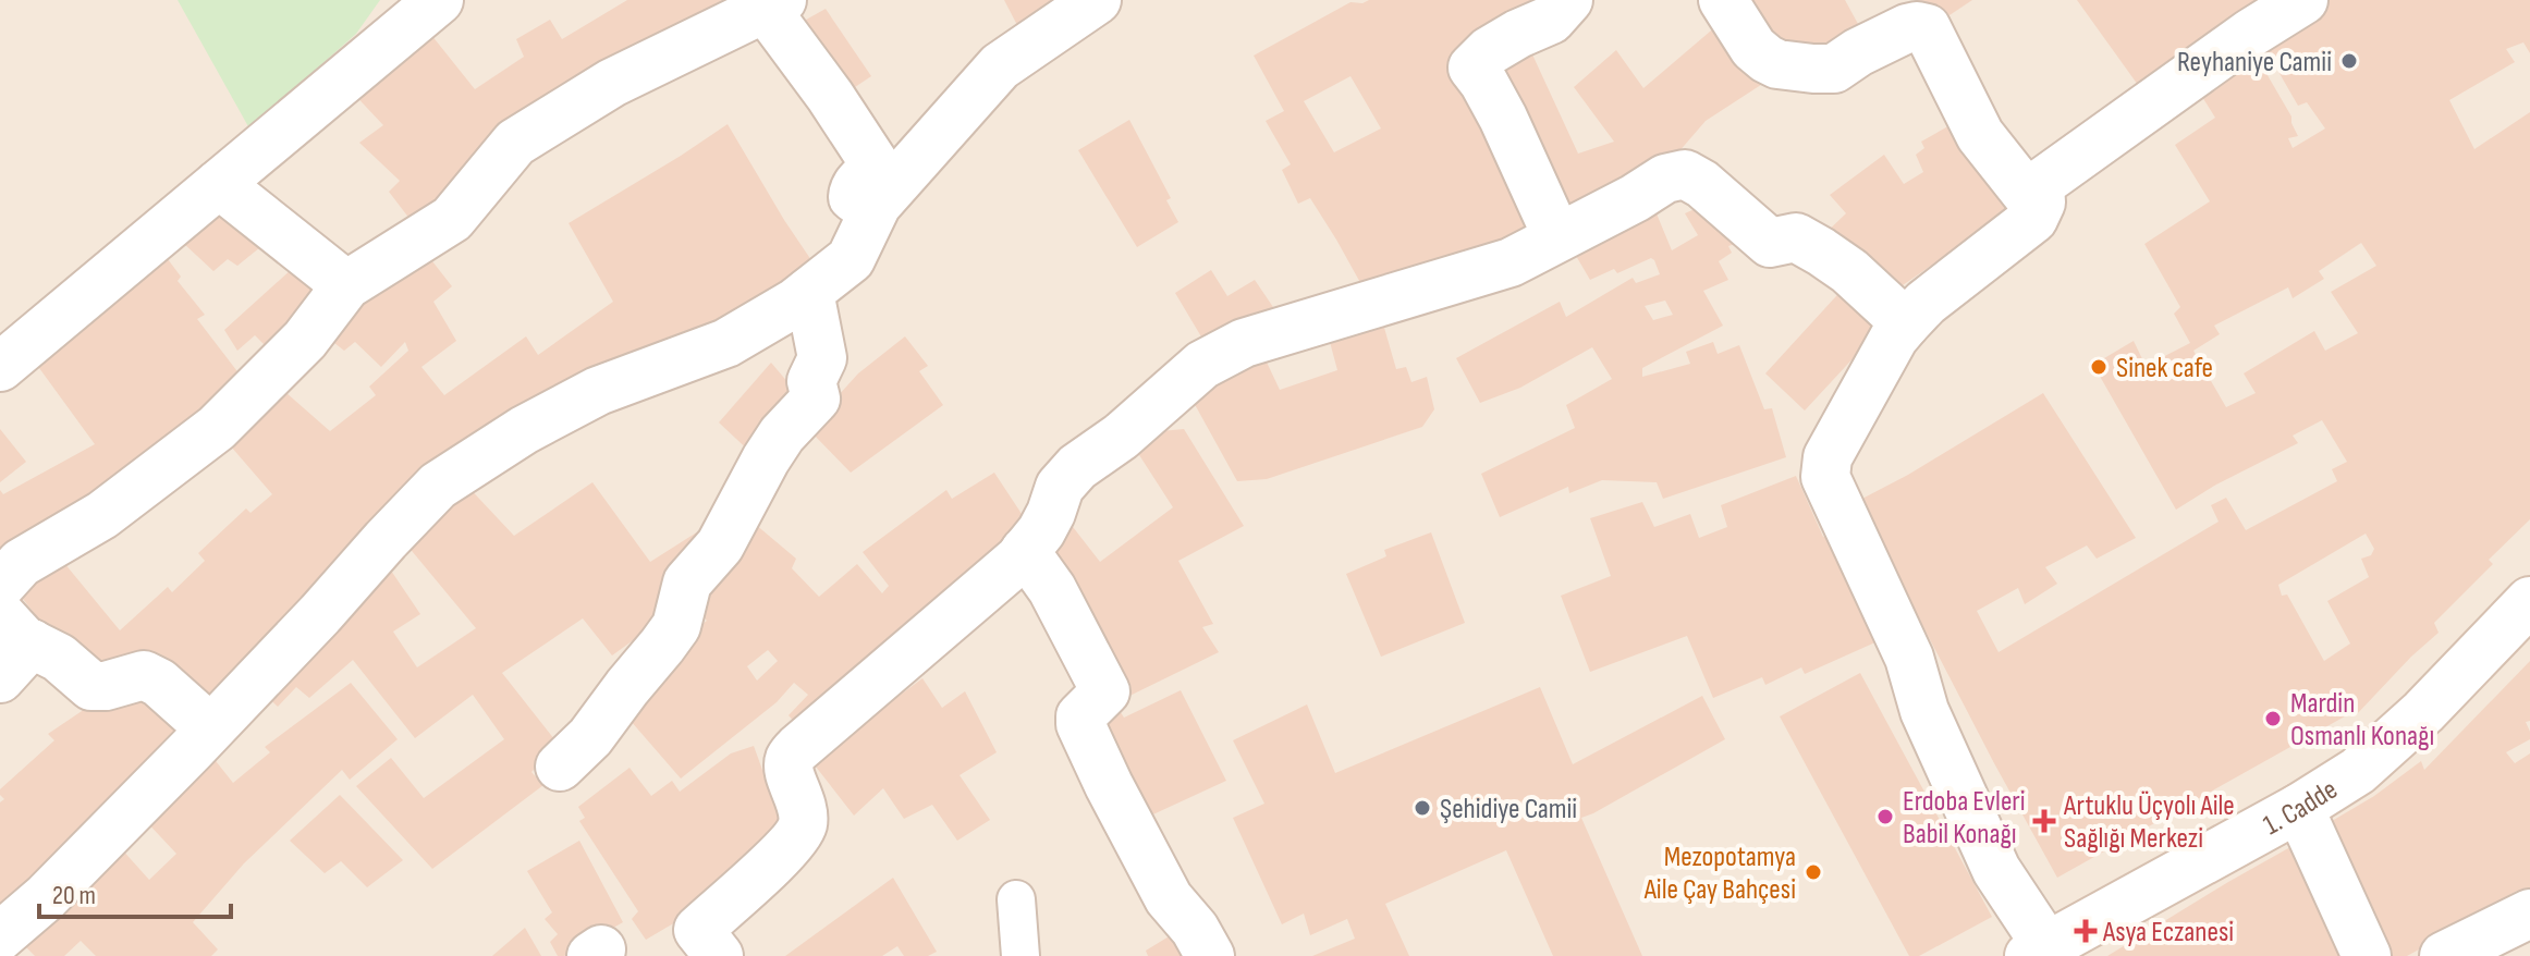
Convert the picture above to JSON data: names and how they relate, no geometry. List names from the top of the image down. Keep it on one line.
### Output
{"streets":{"street":["1. Cadde"]},"places":{"other":["Reyhaniye Camii","Sinek cafe","Mardin Osmanlı Konağı","Şehidiye Camii","Erdoba Evleri Babil Konağı","Mezopotamya Aile Çay Bahçesi"],"health":["Artuklu Üçyolı Aile Sağlığı Merkezi","Asya Eczanesi"]},"scale_bar":"20 m"}
